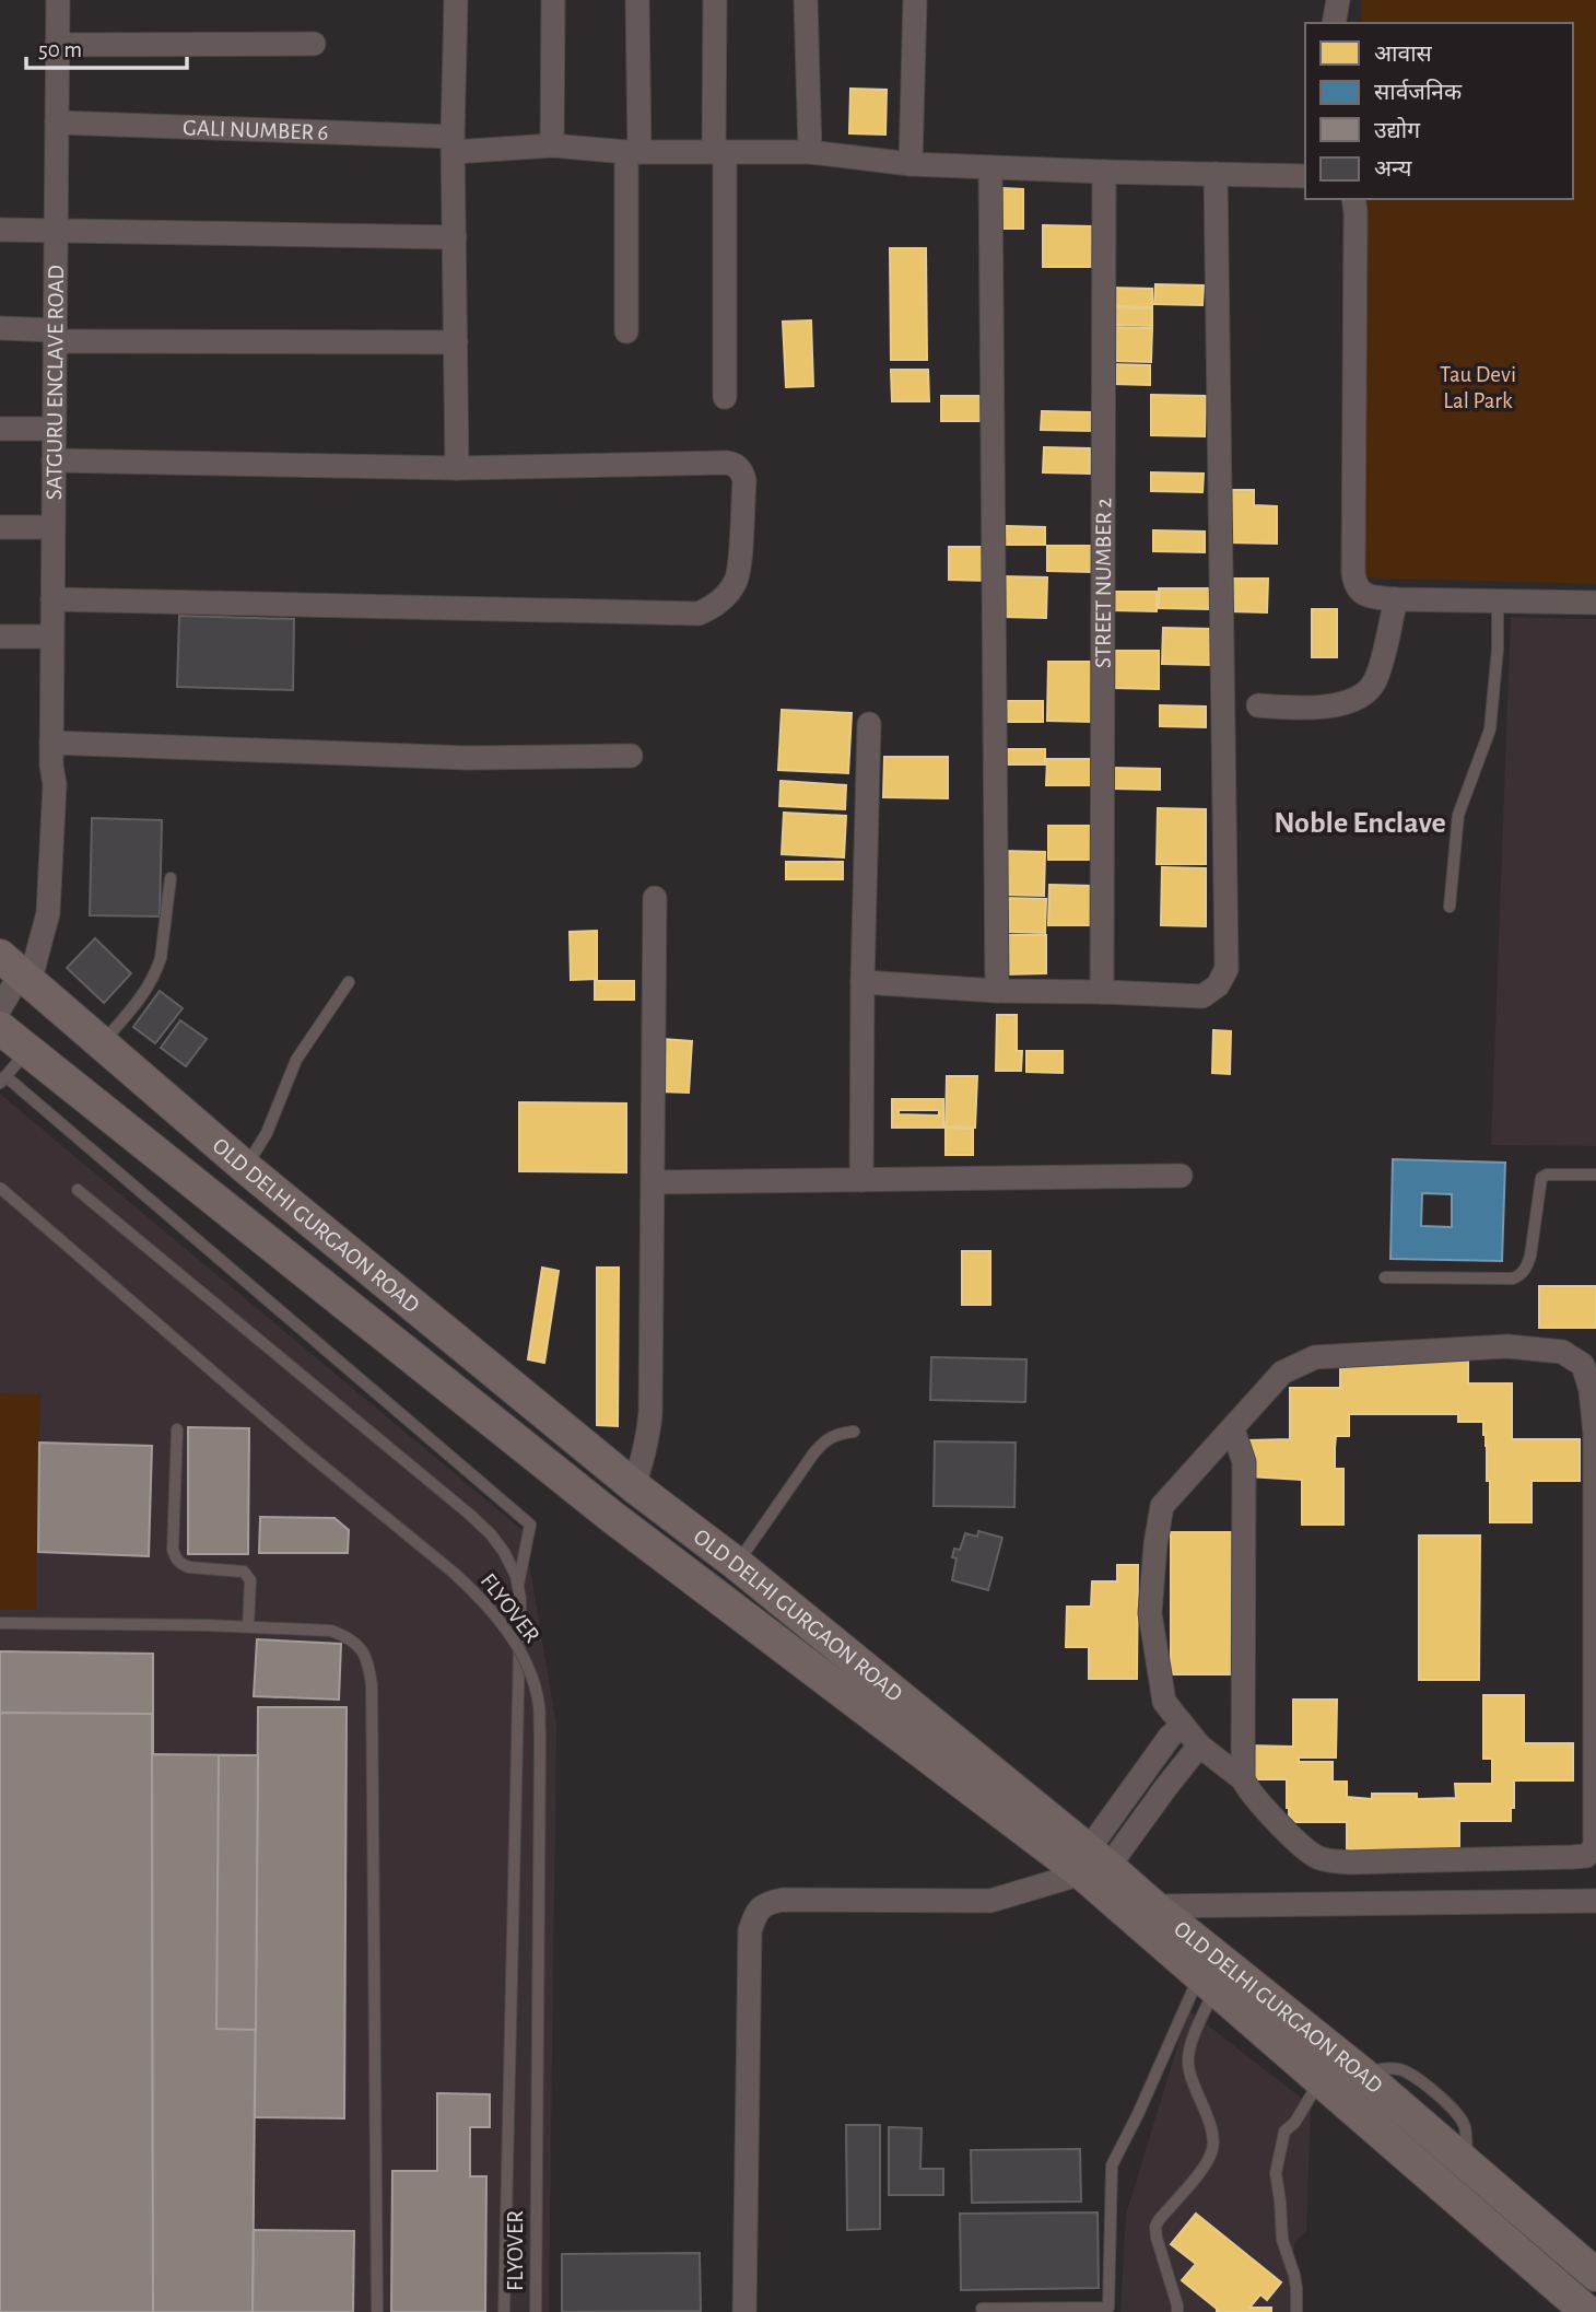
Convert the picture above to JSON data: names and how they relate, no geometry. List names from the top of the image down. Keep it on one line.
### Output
{"streets":{"main road":["OLD DELHI GURGAON ROAD"],"street":["GALI NUMBER 6","SATGURU ENCLAVE ROAD","STREET NUMBER 2"],"lane":["FLYOVER"]},"crossings":[["GALI NUMBER 6","SATGURU ENCLAVE ROAD"],["GALI NUMBER 6","STREET NUMBER 2"],["SATGURU ENCLAVE ROAD","OLD DELHI GURGAON ROAD"]],"districts":["Noble Enclave"],"parks":["Tau Devi Lal Park"],"legend":["आवास","सार्वजनिक","उद्योग","अन्य"],"scale_bar":"50 m"}
